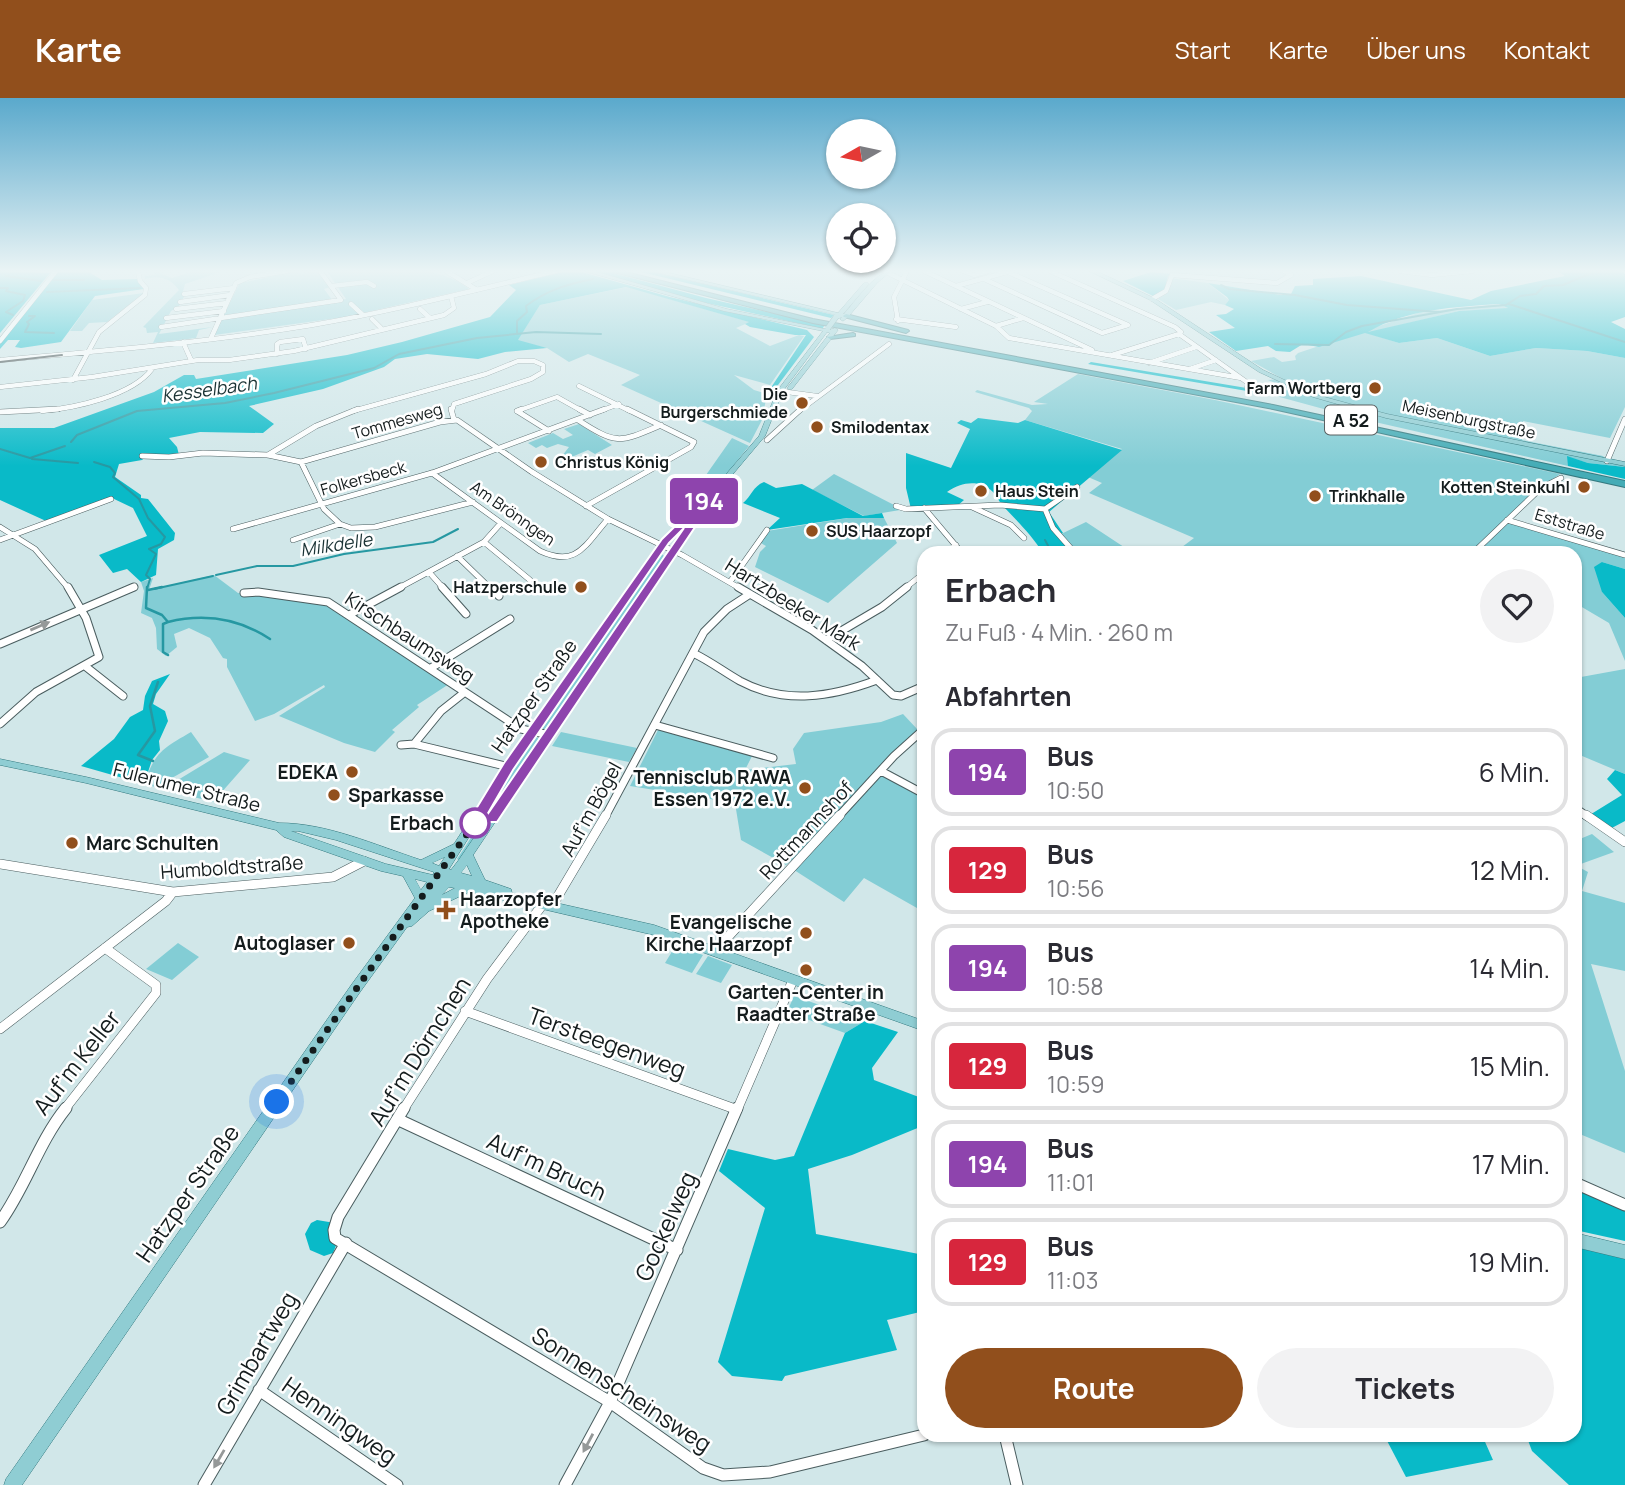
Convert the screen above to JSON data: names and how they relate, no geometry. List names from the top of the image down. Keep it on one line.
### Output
{"streets":{"highway":["A 52"],"main road":["Meisenburgstraße","Hatzper Straße","Fulerumer Straße"],"street":["Tommesweg","Folkersbeck","Am Brönngen","Eststraße","Hartzbeeker Mark","Kirschbaumsweg","Auf'm Bögel","Rottmannshof","Humboldtstraße","Tersteegenweg","Auf'm Dörnchen","Auf'm Keller","Auf'm Bruch","Gockelweg","Grimbartweg","Sonnenscheinsweg","Henningweg"]},"crossings":[["Tommesweg","Folkersbeck"],["Tommesweg","Am Brönngen"],["Tommesweg","Hartzbeeker Mark"],["Tommesweg","Hatzper Straße"],["Folkersbeck","Am Brönngen"],["Hartzbeeker Mark","Hatzper Straße"],["Hartzbeeker Mark","Auf'm Bögel"],["Kirschbaumsweg","Hatzper Straße"],["Hatzper Straße","Fulerumer Straße"],["Fulerumer Straße","Humboldtstraße"],["Auf'm Bögel","Auf'm Dörnchen"],["Tersteegenweg","Auf'm Dörnchen"],["Tersteegenweg","Gockelweg"],["Auf'm Dörnchen","Auf'm Bruch"],["Auf'm Dörnchen","Grimbartweg"],["Auf'm Dörnchen","Sonnenscheinsweg"],["Auf'm Bruch","Gockelweg"],["Gockelweg","Sonnenscheinsweg"],["Grimbartweg","Sonnenscheinsweg"],["Grimbartweg","Henningweg"]],"one_way":["Grimbartweg"],"water":["Kesselbach","Milkdelle"],"places":{"other":["Farm Wortberg","Die Burgerschmiede","Smilodentax","Christus König","Kotten Steinkuhl","Haus Stein","Trinkhalle","SUS Haarzopf","Hatzperschule","EDEKA","Tennisclub RAWA Essen 1972 e.V.","Sparkasse","Erbach","Marc Schulten","Evangelische Kirche Haarzopf","Autoglaser","Garten-Center in Raadter Straße"],"health":["Haarzopfer Apotheke"]},"lines":["bus line 194"],"north":"left","page":{"header":"Karte","nav":["Start","Karte","Über uns","Kontakt"],"on_map":"194","heading":[["Erbach","Zu Fuß · 4 Min. · 260 m"],"Abfahrten"],"list":[{"mark":"194","name":"Bus","note":"10:50","value":"6 Min."},{"mark":"129","name":"Bus","note":"10:56","value":"12 Min."},{"mark":"194","name":"Bus","note":"10:58","value":"14 Min."},{"mark":"129","name":"Bus","note":"10:59","value":"15 Min."},{"mark":"194","name":"Bus","note":"11:01","value":"17 Min."},{"mark":"129","name":"Bus","note":"11:03","value":"19 Min."}],"buttons":["Route","Tickets"]}}
